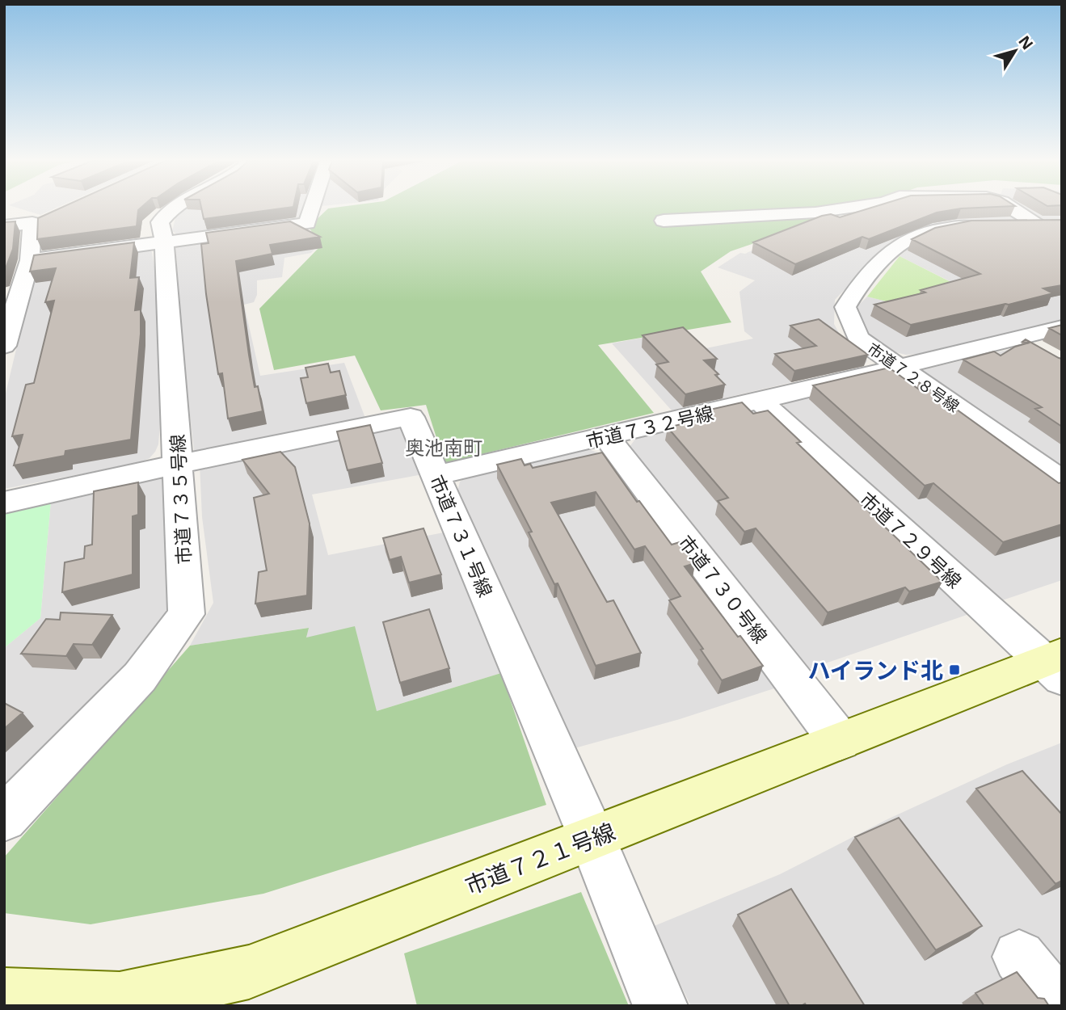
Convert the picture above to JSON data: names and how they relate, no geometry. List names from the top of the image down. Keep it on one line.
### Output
{"streets":{"street":["市道７２８号線","市道７３２号線","市道７３５号線","市道７３１号線","市道７２９号線","市道７３０号線","市道７２１号線"]},"crossings":[["市道７２８号線","市道７３２号線"],["市道７３２号線","市道７３１号線"],["市道７３２号線","市道７２９号線"],["市道７３２号線","市道７３０号線"],["市道７３５号線","市道７３１号線"],["市道７３１号線","市道７２１号線"],["市道７２９号線","市道７２１号線"],["市道７３０号線","市道７２１号線"]],"districts":["奥池南町"],"places":{"transit":["ハイランド北"]},"north":"top right"}
